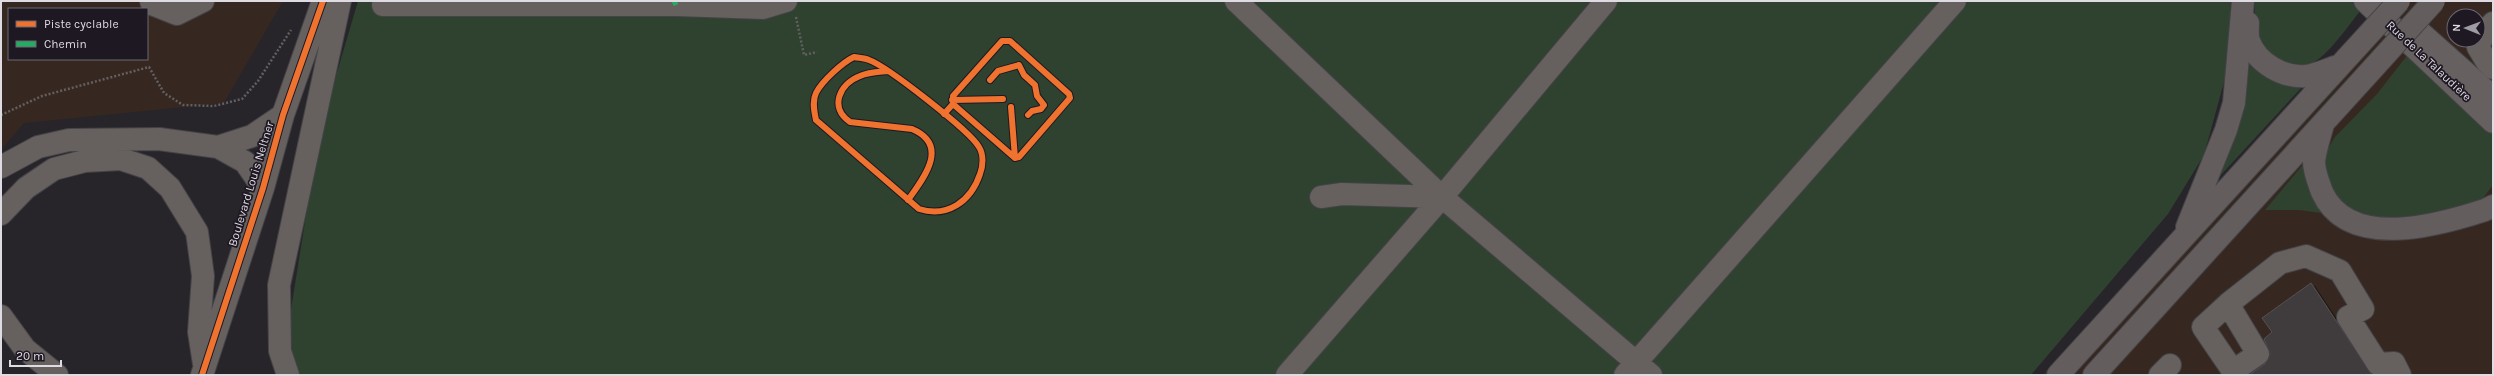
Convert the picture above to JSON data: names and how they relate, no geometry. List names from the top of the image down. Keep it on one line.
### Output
{"streets":{"main road":["Rue de La Talaudière"],"street":["Boulevard Louis Neltner"]},"legend":["Piste cyclable","Chemin"],"scale_bar":"20 m","north":"left"}
